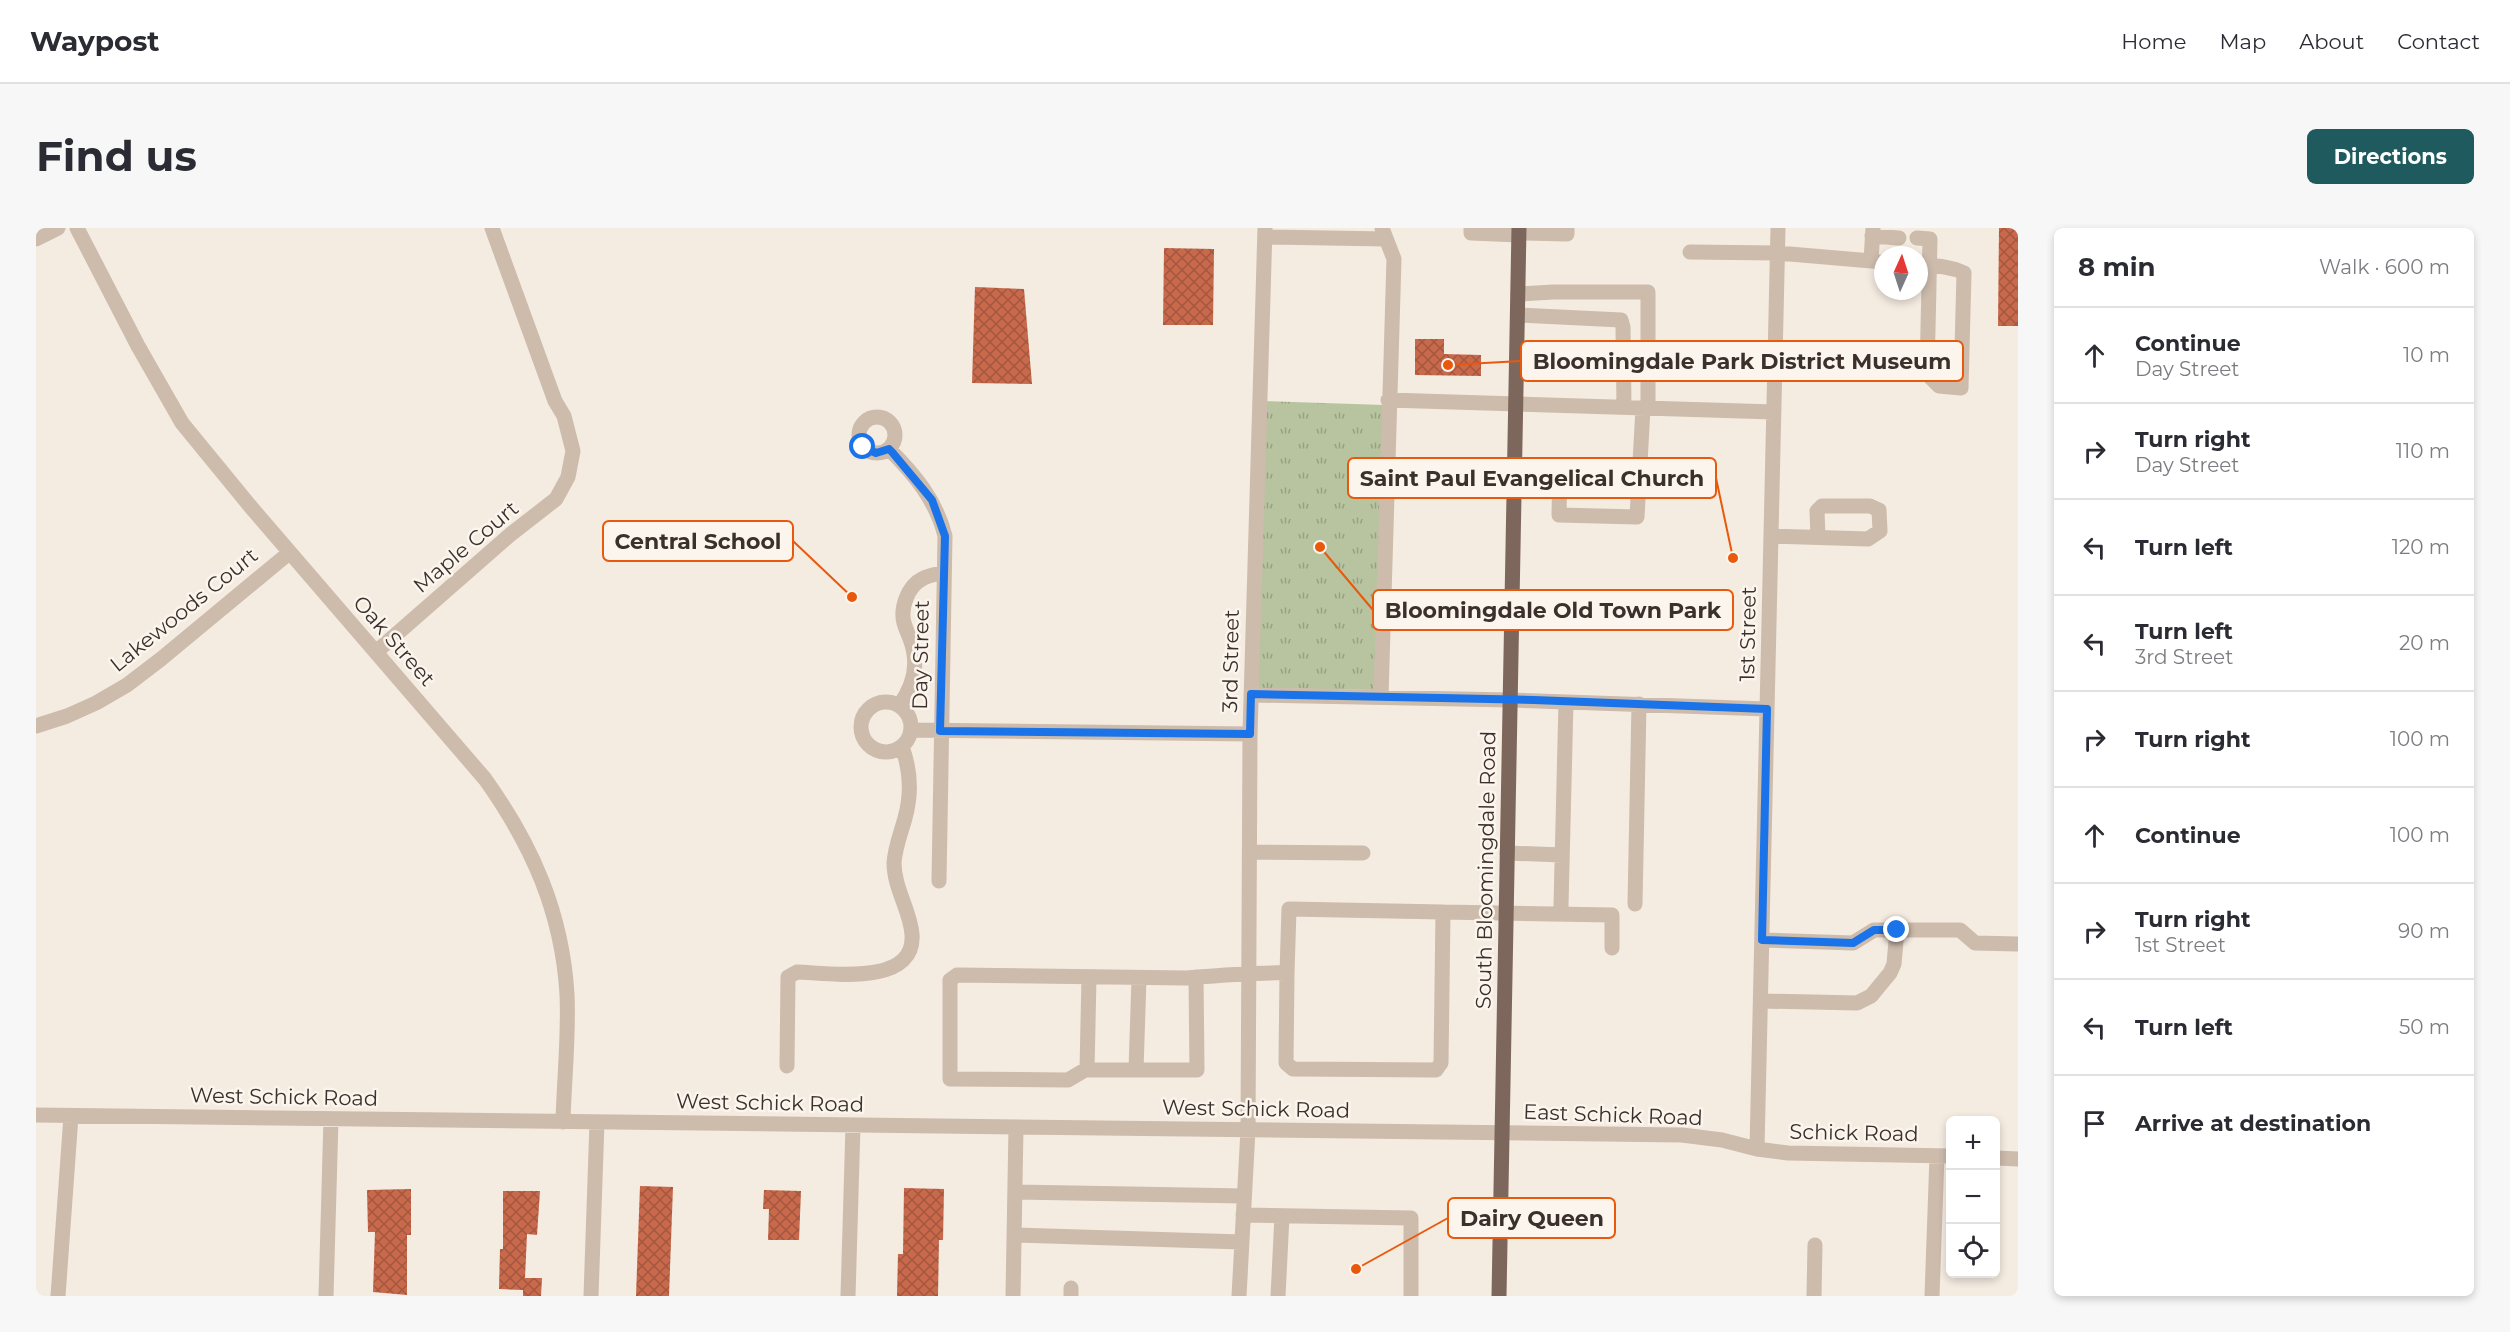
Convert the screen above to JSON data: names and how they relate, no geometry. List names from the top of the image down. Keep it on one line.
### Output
{"streets":{"main road":["South Bloomingdale Road"],"street":["Maple Court","Lakewoods Court","1st Street","Oak Street","Day Street","3rd Street","West Schick Road","East Schick Road","Schick Road"]},"crossings":[["Maple Court","Oak Street"],["Lakewoods Court","Oak Street"],["1st Street","East Schick Road"],["1st Street","Schick Road"],["Oak Street","West Schick Road"],["3rd Street","West Schick Road"],["South Bloomingdale Road","West Schick Road"],["South Bloomingdale Road","East Schick Road"],["West Schick Road","East Schick Road"],["East Schick Road","Schick Road"]],"places":["Bloomingdale Park District Museum","Bloomingdale Old Town Park","Saint Paul Evangelical Church","Central School","Dairy Queen"],"north":"top","page":{"header":"Waypost","nav":["Home","Map","About","Contact"],"buttons":"Directions","title":"Find us","heading":["8 min","Walk · 600 m"],"list":[["Continue","Day Street","10 m"],["Turn right","Day Street","110 m"],["Turn left","120 m"],["Turn left","3rd Street","20 m"],["Turn right","100 m"],["Continue","100 m"],["Turn right","1st Street","90 m"],["Turn left","50 m"],"Arrive at destination"],"map_buttons":["+","−"]}}
